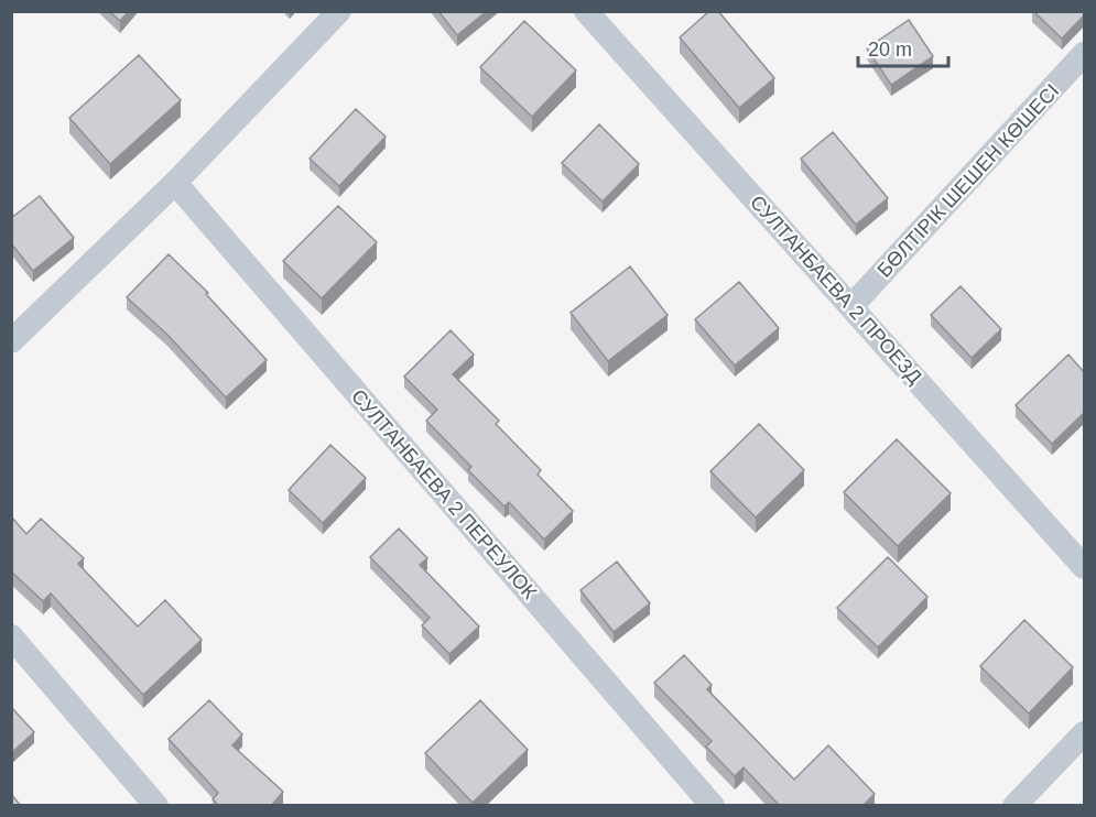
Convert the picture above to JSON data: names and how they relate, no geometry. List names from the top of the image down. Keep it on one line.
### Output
{"streets":{"street":["БӨЛТІРІК ШЕШЕН КӨШЕСІ","СУЛТАНБАЕВА 2 ПРОЕЗД","СУЛТАНБАЕВА 2 ПЕРЕУЛОК"]},"crossings":[["БӨЛТІРІК ШЕШЕН КӨШЕСІ","СУЛТАНБАЕВА 2 ПРОЕЗД"]],"scale_bar":"20 m"}
